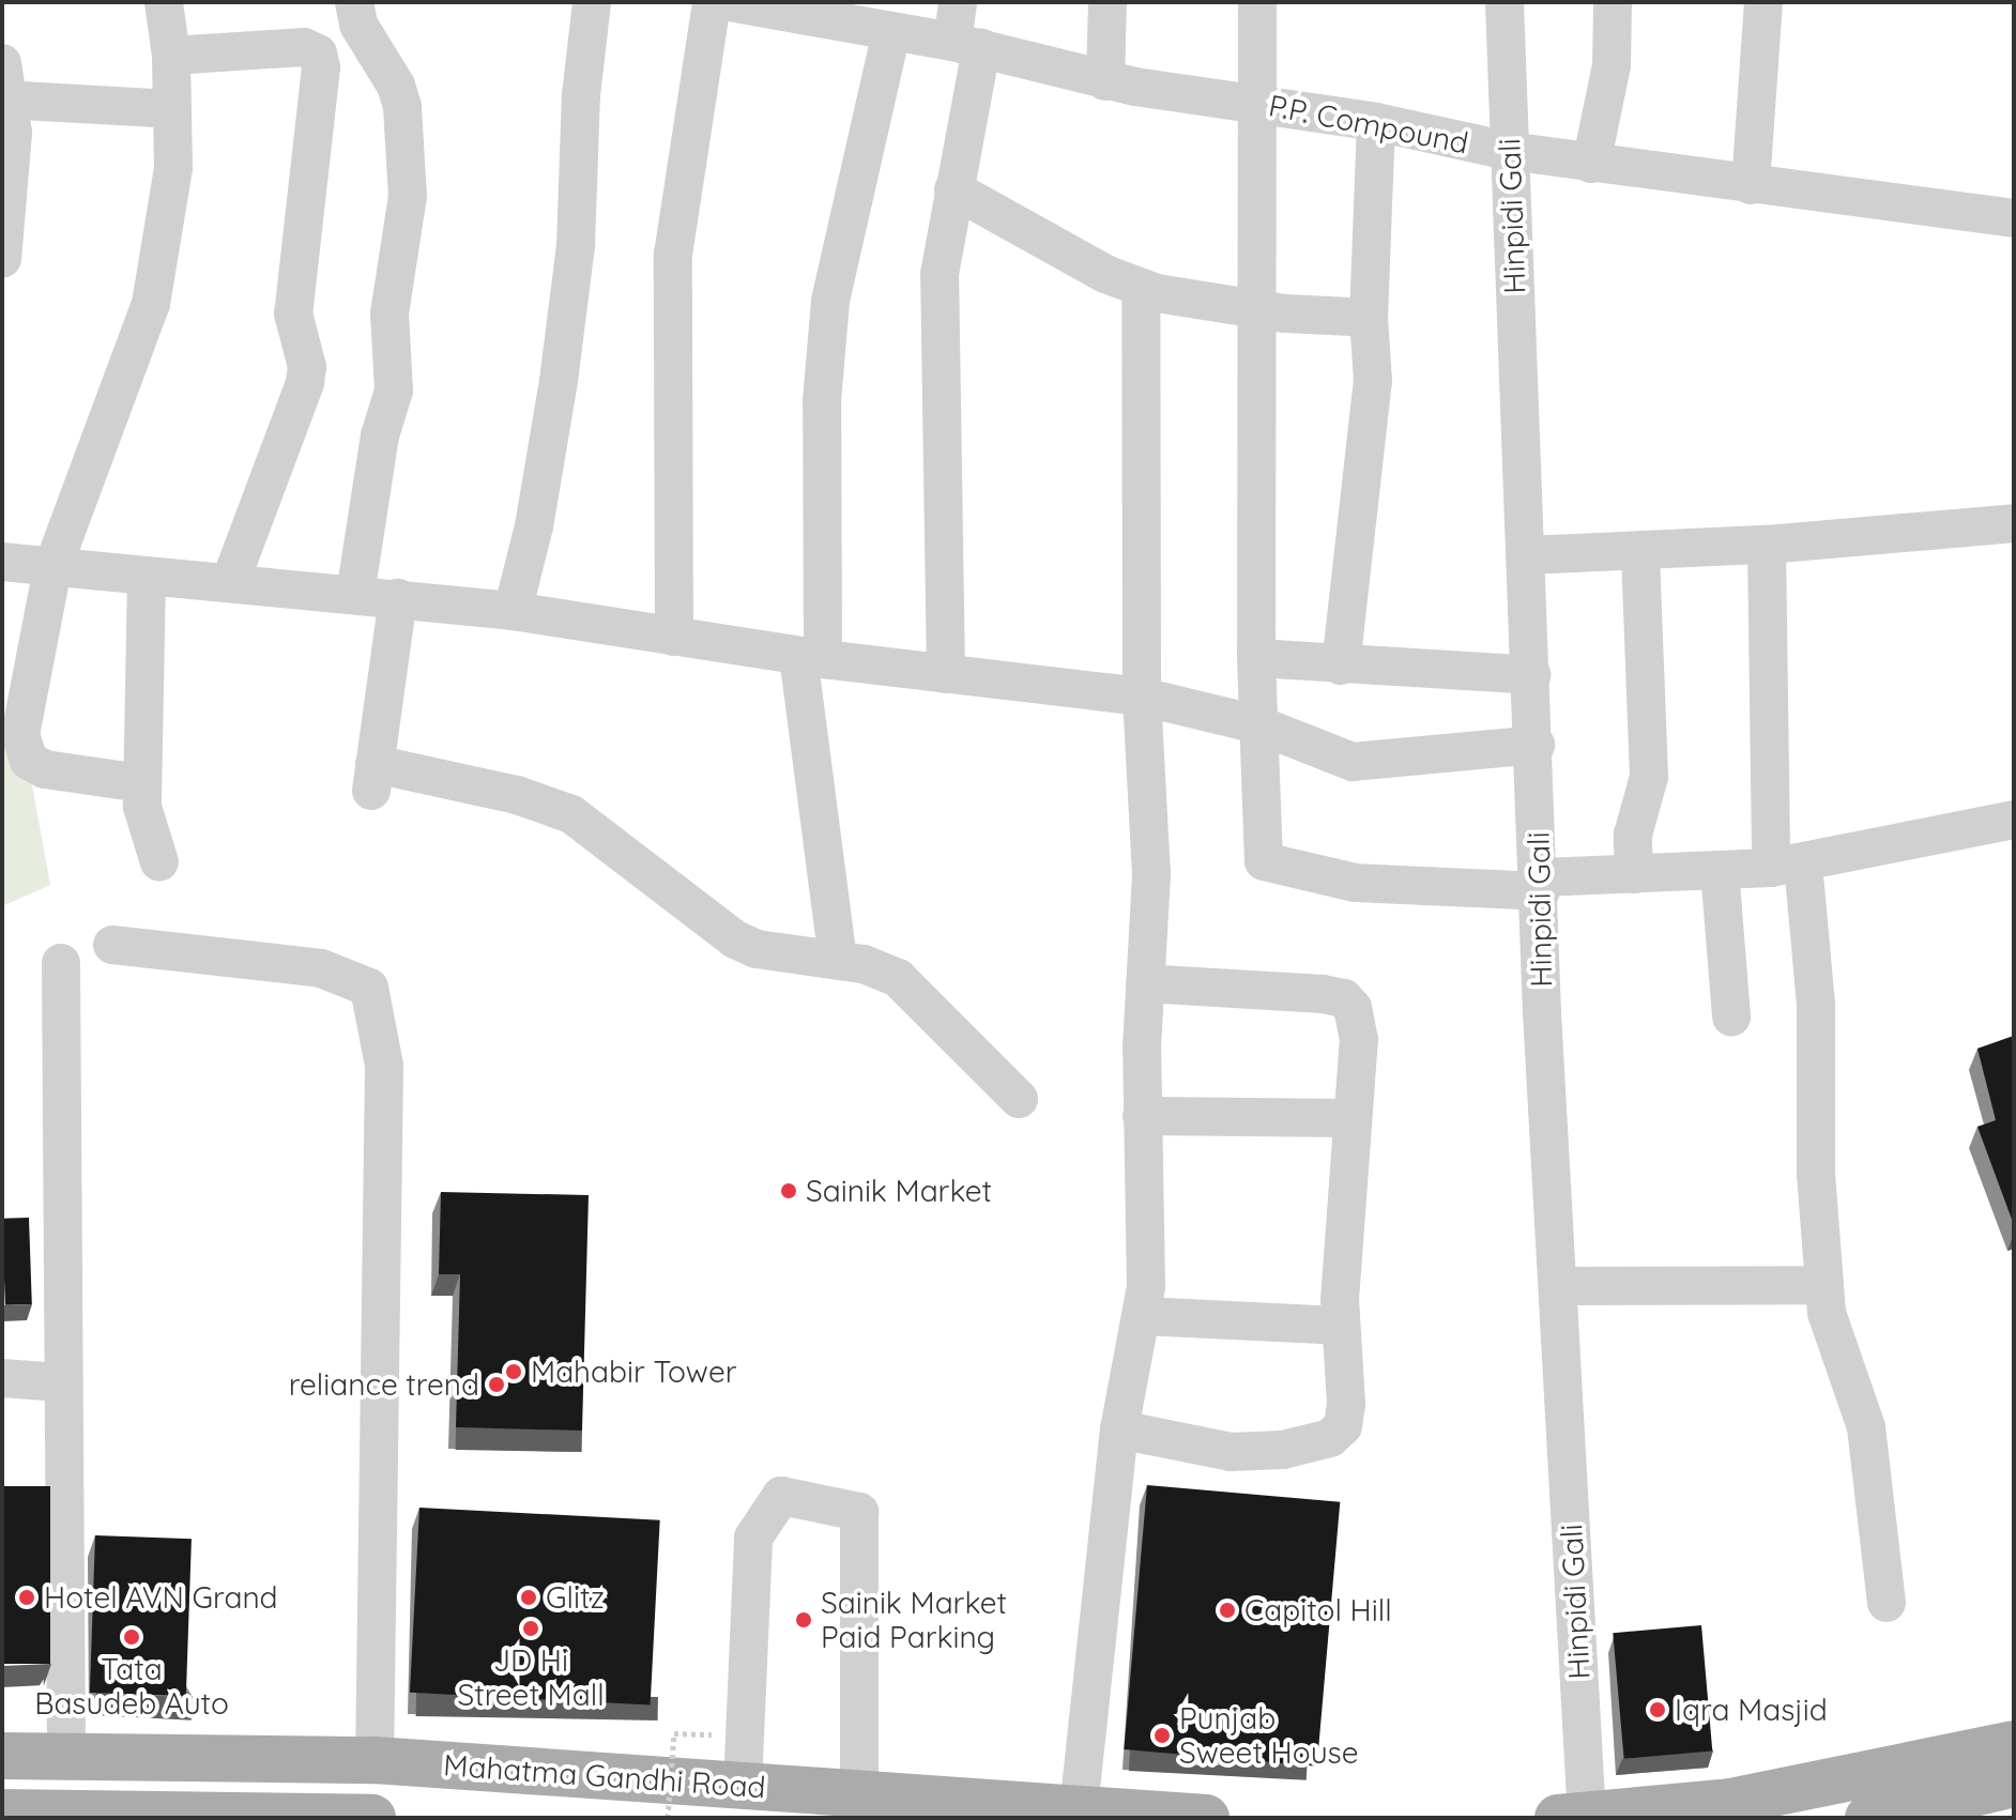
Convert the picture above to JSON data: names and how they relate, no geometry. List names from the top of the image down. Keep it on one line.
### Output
{"streets":{"main road":["Mahatma Gandhi Road"],"street":["P.P. Compound","Hinpidi Gali"]},"crossings":[["P.P. Compound","Hinpidi Gali"]],"places":["Sainik Market","Mahabir Tower","reliance trend","Hotel AVN Grand","Glitz","Capitol Hill","Sainik Market Paid Parking","JD Hi Street Mall","Tata Basudeb Auto","Iqra Masjid","Punjab Sweet House"]}
